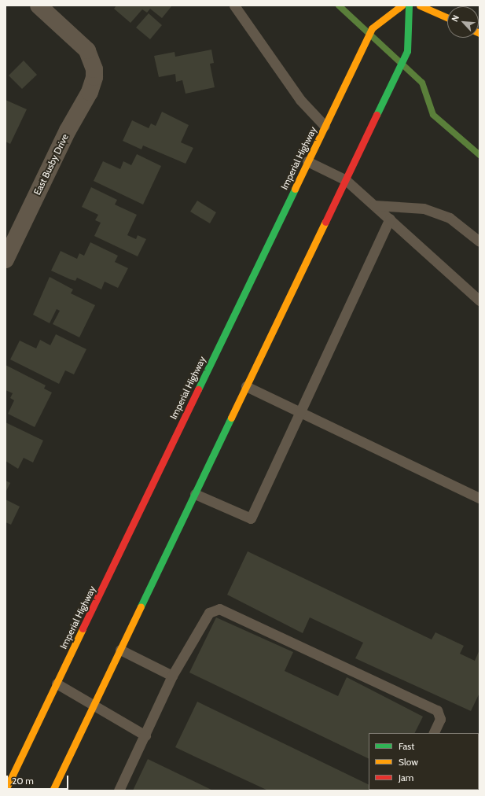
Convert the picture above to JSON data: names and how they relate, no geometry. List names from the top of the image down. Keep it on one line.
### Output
{"streets":{"main road":["Imperial Highway"],"street":["East Busby Drive"]},"legend":["Fast","Slow","Jam"],"scale_bar":"20 m","north":"top left"}
